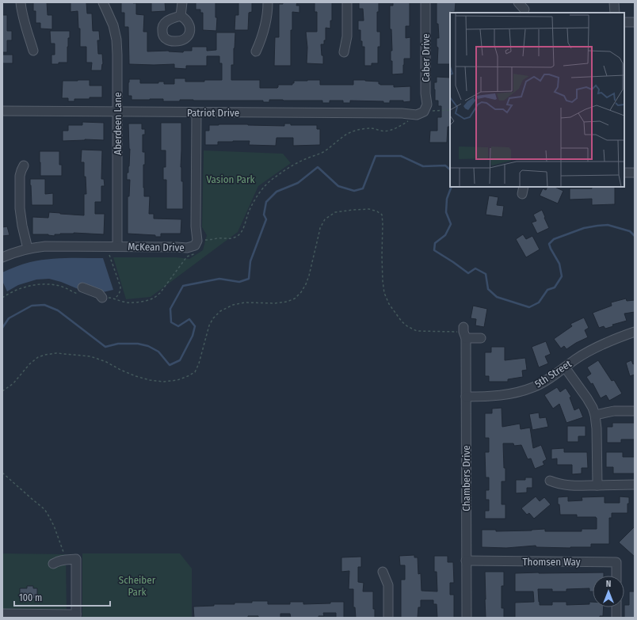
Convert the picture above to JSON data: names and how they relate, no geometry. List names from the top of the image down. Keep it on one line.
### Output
{"streets":{"street":["Caber Drive","Patriot Drive","Aberdeen Lane","McKean Drive","5th Street","Chambers Drive","Thomsen Way"]},"crossings":[["Caber Drive","Patriot Drive"],["Patriot Drive","Aberdeen Lane"],["Patriot Drive","McKean Drive"],["Aberdeen Lane","McKean Drive"],["5th Street","Chambers Drive"],["Chambers Drive","Thomsen Way"]],"parks":["Vasion Park","Scheiber Park"],"scale_bar":"100 m","north":"top"}
